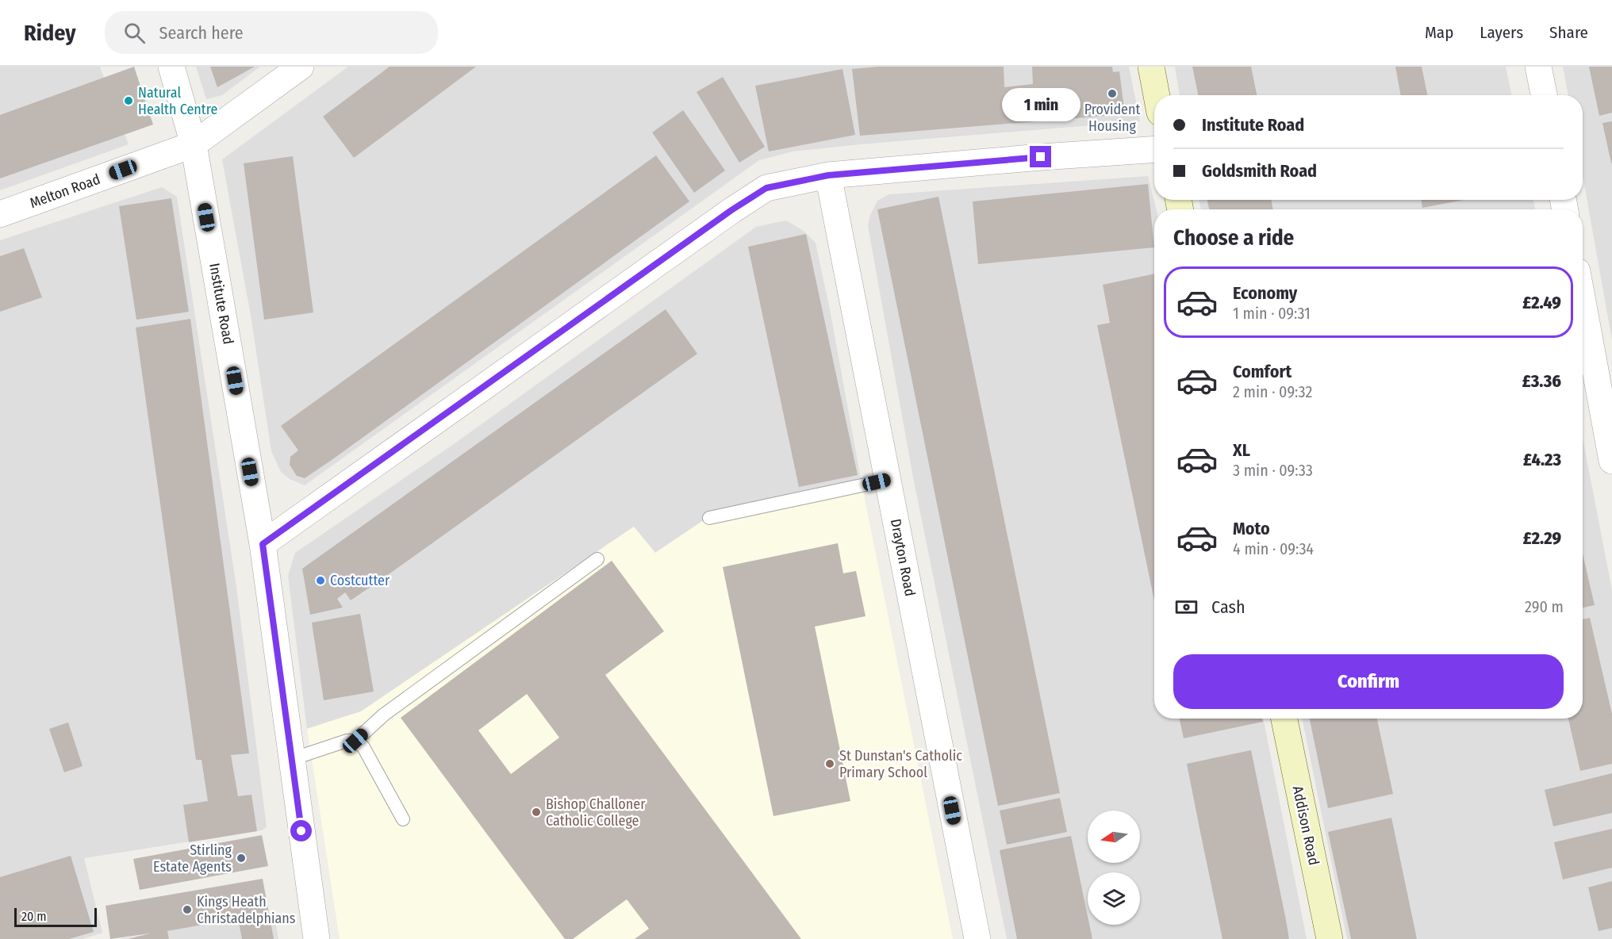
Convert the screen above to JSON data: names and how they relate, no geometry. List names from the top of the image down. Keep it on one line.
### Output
{"streets":{"main road":["Addison Road"],"street":["Melton Road","Institute Road","Drayton Road"]},"crossings":[["Melton Road","Institute Road"]],"places":["Provident Housing","Natural Health Centre","Costcutter","St Dunstan's Catholic Primary School","Bishop Challoner Catholic College","Stirling Estate Agents","Kings Heath Christadelphians"],"scale_bar":"20 m","north":"left","page":{"header":"Ridey","search":"Search here","nav":["Map","Layers","Share"],"bubble":"1 min","banner":["Institute Road","Goldsmith Road"],"heading":"Choose a ride","list":[{"name":"Economy","note":"1 min · 09:31","value":"£2.49"},{"name":"Comfort","note":"2 min · 09:32","value":"£3.36"},{"name":"XL","note":"3 min · 09:33","value":"£4.23"},{"name":"Moto","note":"4 min · 09:34","value":"£2.29"}],"pay":["Cash","290 m"],"buttons":"Confirm","scale":"20 m"}}
